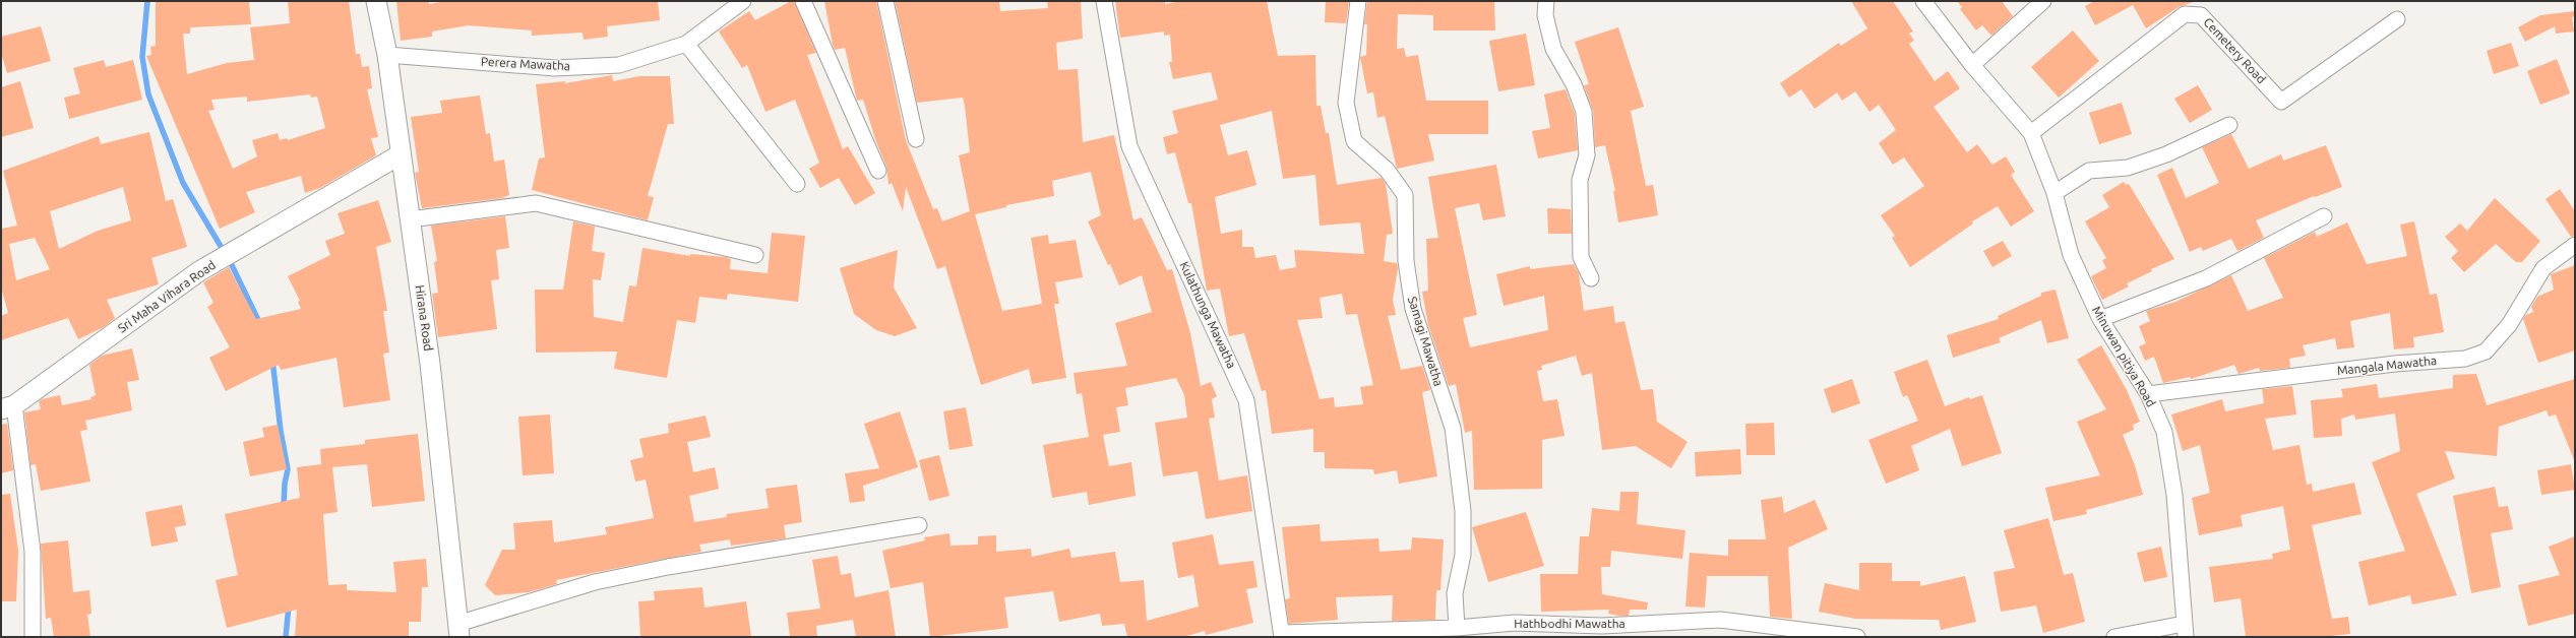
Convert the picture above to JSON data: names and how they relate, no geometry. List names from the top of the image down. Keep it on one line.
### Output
{"streets":{"street":["Cemetery Road","Perera Mawatha","Sri Maha Vihara Road","Kulathunga Mawatha","Hirana Road","Samagi Mawatha","Minuwan pitiya Road","Mangala Mawatha","Hathbodhi Mawatha"]},"crossings":[["Cemetery Road","Minuwan pitiya Road"],["Perera Mawatha","Hirana Road"],["Sri Maha Vihara Road","Hirana Road"],["Kulathunga Mawatha","Hathbodhi Mawatha"],["Samagi Mawatha","Hathbodhi Mawatha"],["Minuwan pitiya Road","Mangala Mawatha"]]}
